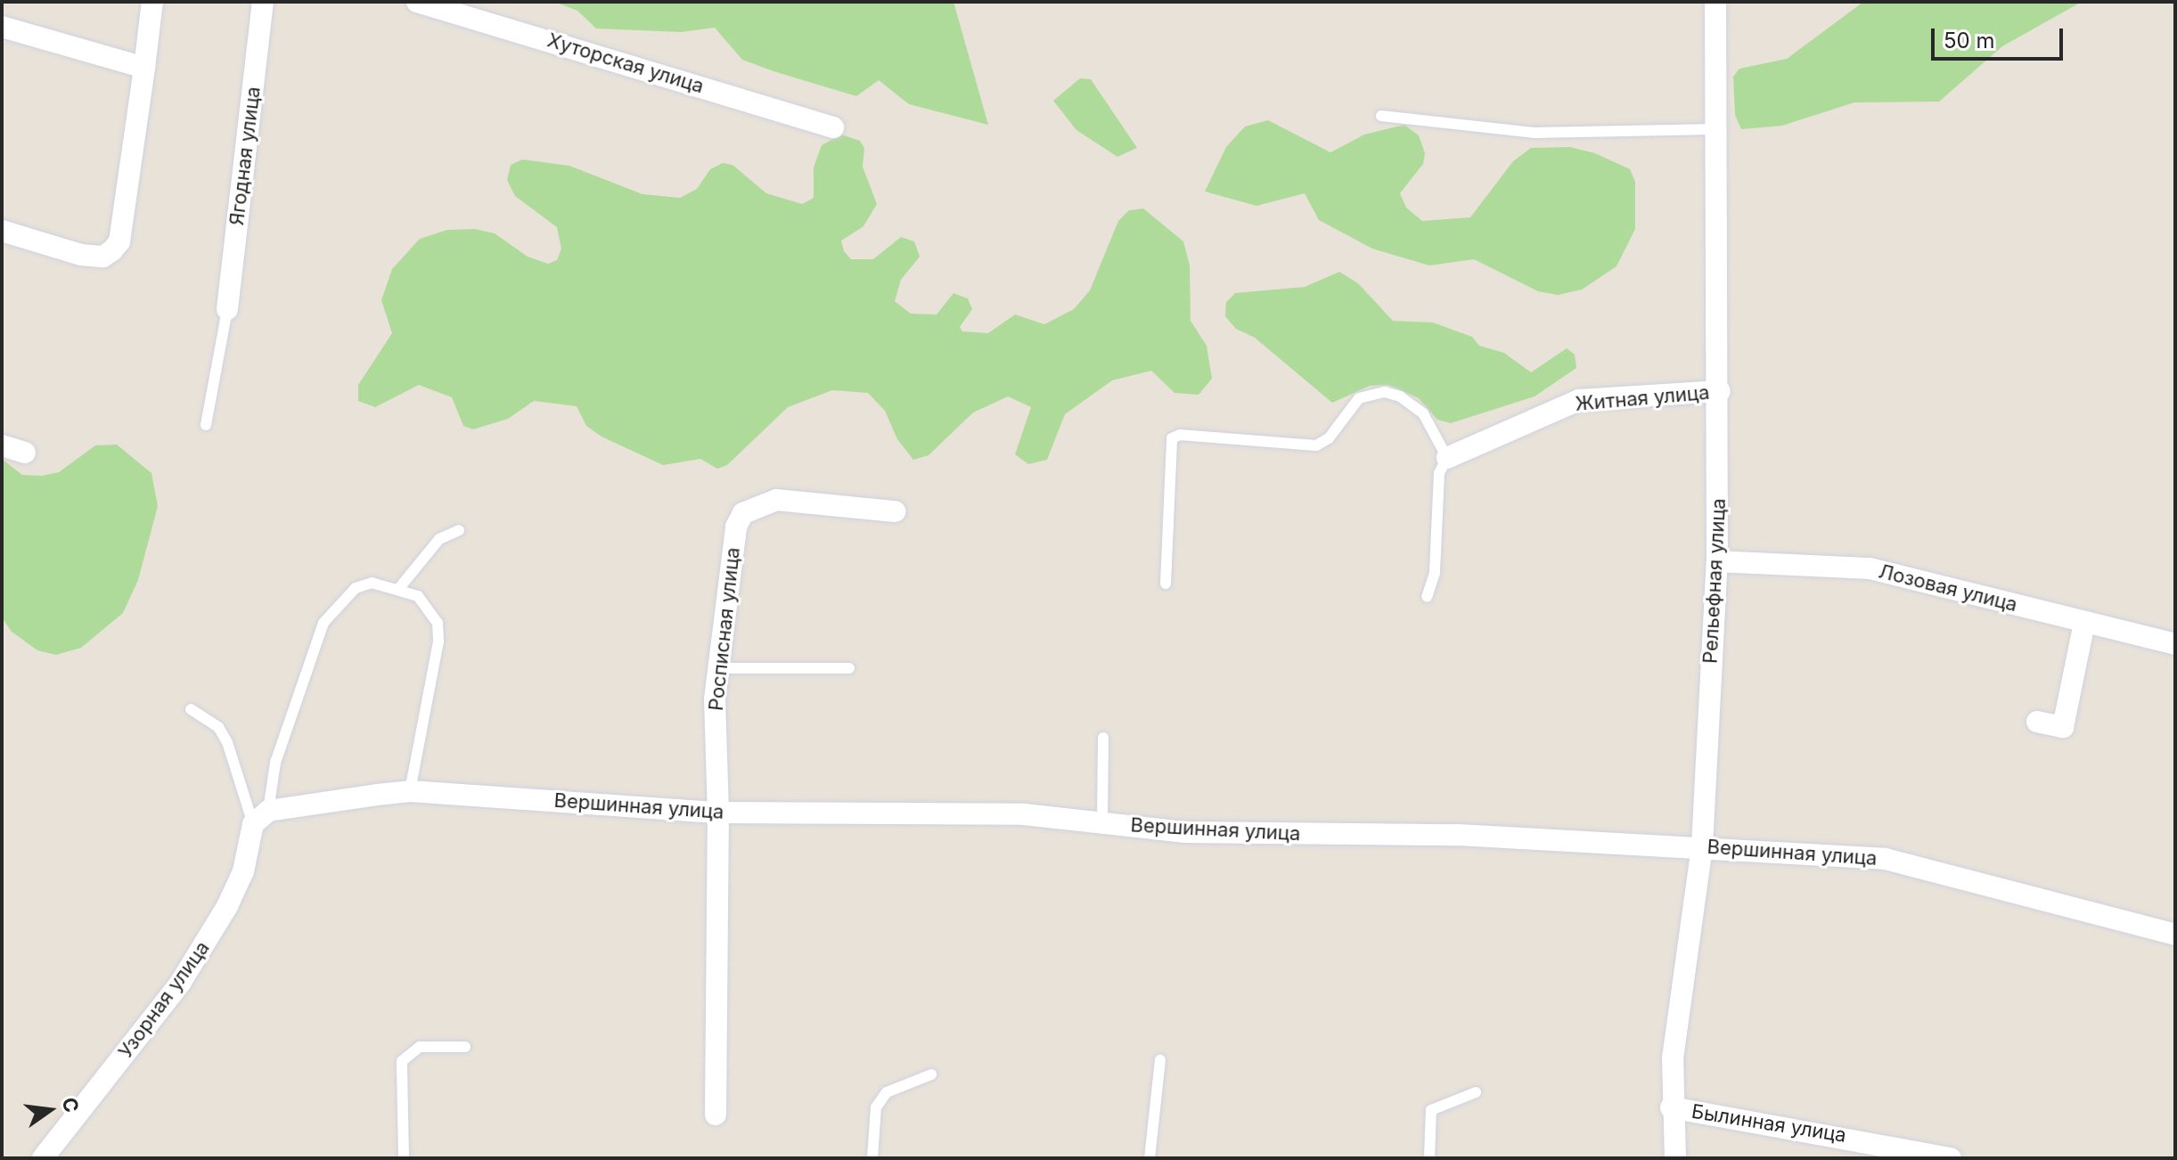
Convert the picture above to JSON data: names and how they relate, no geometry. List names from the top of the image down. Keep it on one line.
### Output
{"streets":{"street":["Хуторская улица","Ягодная улица","Житная улица","Рельефная улица","Лозовая улица","Росписная улица","Вершинная улица","Узорная улица","Былинная улица"]},"crossings":[["Житная улица","Рельефная улица"],["Рельефная улица","Лозовая улица"],["Рельефная улица","Вершинная улица"],["Рельефная улица","Былинная улица"],["Росписная улица","Вершинная улица"],["Вершинная улица","Узорная улица"]],"scale_bar":"50 m","north":"right"}
